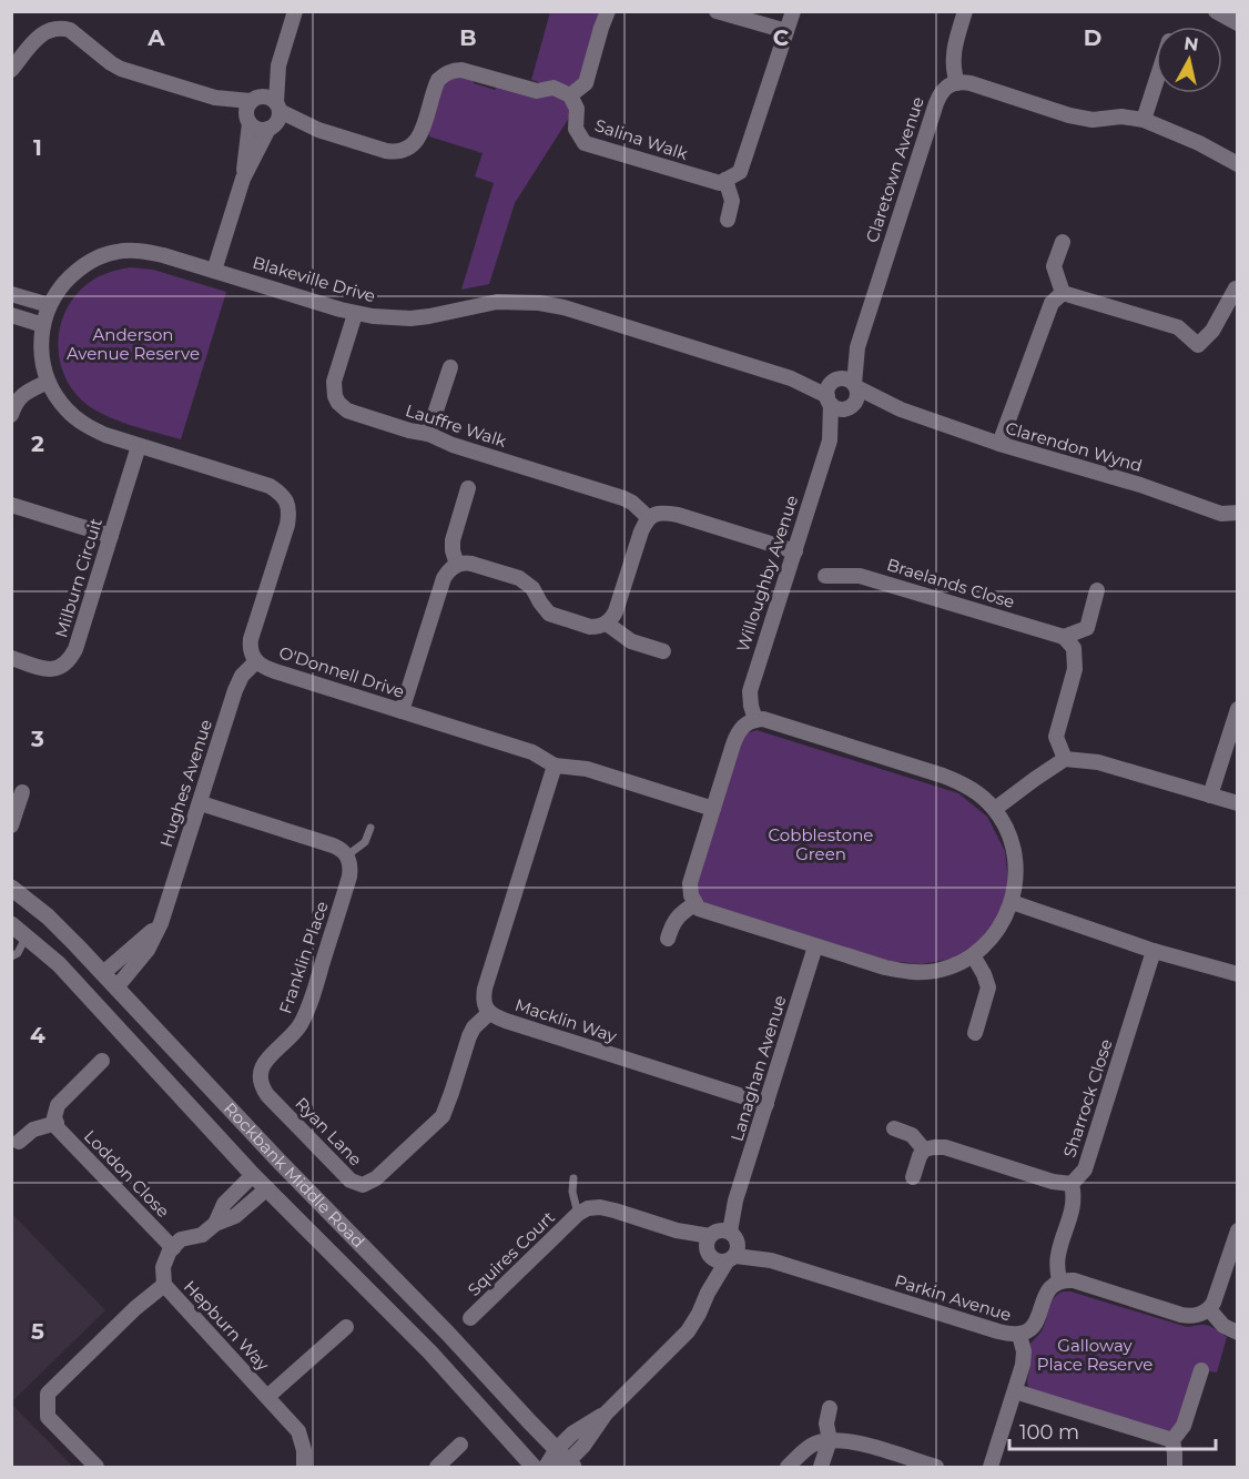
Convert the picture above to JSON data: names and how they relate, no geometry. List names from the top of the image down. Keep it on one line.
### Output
{"streets":{"street":["Salina Walk","Claretown Avenue","Blakeville Drive","Lauffre Walk","Clarendon Wynd","Willoughby Avenue","Milburn Circuit","Braelands Close","O'Donnell Drive","Hughes Avenue","Franklin Place","Macklin Way","Lanaghan Avenue","Sharrock Close","Ryan Lane","Loddon Close","Rockbank Middle Road","Squires Court","Parkin Avenue","Hepburn Way"]},"crossings":[["Claretown Avenue","Blakeville Drive"],["Claretown Avenue","Clarendon Wynd"],["Claretown Avenue","Willoughby Avenue"],["Blakeville Drive","Lauffre Walk"],["Blakeville Drive","Willoughby Avenue"],["Blakeville Drive","O'Donnell Drive"],["Clarendon Wynd","Willoughby Avenue"],["Milburn Circuit","O'Donnell Drive"],["O'Donnell Drive","Hughes Avenue"],["O'Donnell Drive","Macklin Way"],["Hughes Avenue","Rockbank Middle Road"],["Franklin Place","Ryan Lane"],["Macklin Way","Lanaghan Avenue"],["Macklin Way","Ryan Lane"],["Lanaghan Avenue","Rockbank Middle Road"],["Lanaghan Avenue","Squires Court"],["Lanaghan Avenue","Parkin Avenue"],["Loddon Close","Hepburn Way"],["Squires Court","Parkin Avenue"]],"parks":["Anderson Avenue Reserve","Cobblestone Green","Galloway Place Reserve"],"scale_bar":"100 m","north":"top","grid":{"columns":["A","B","C","D"],"rows":["1","2","3","4","5"]}}
